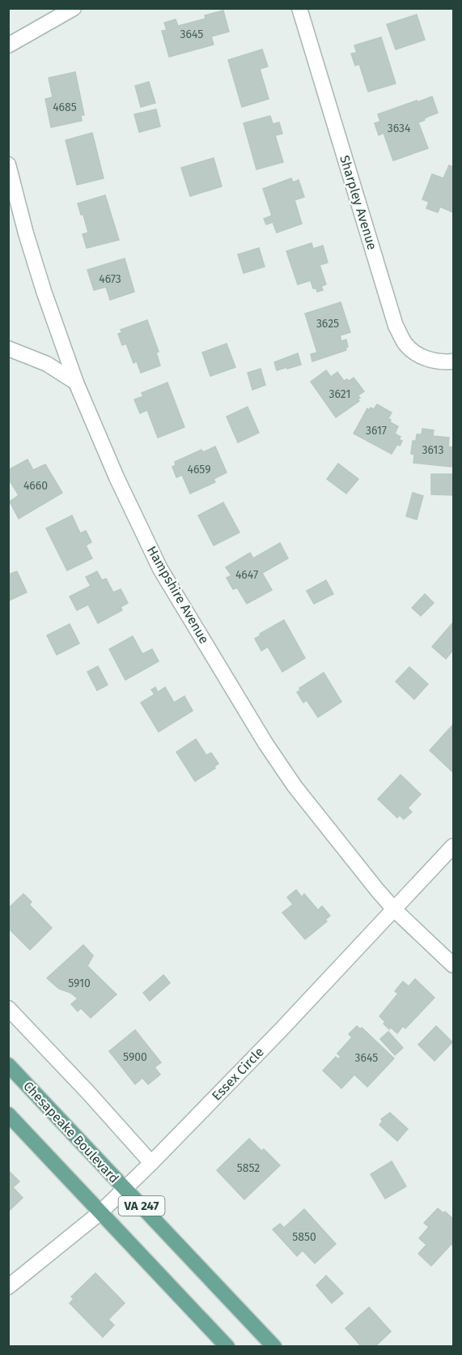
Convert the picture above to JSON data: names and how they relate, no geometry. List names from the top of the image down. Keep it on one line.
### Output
{"streets":{"main road":["Chesapeake Boulevard","VA 247"],"street":["Sharpley Avenue","Hampshire Avenue","Essex Circle"]},"crossings":[["Hampshire Avenue","Essex Circle"],["Essex Circle","Chesapeake Boulevard"],["Essex Circle","VA 247"]],"house_numbers":["3645","4685","3634","4673","3625","3621","3617","3613","4659","4660","4647","5910","5900","3645","5852","5850"]}
